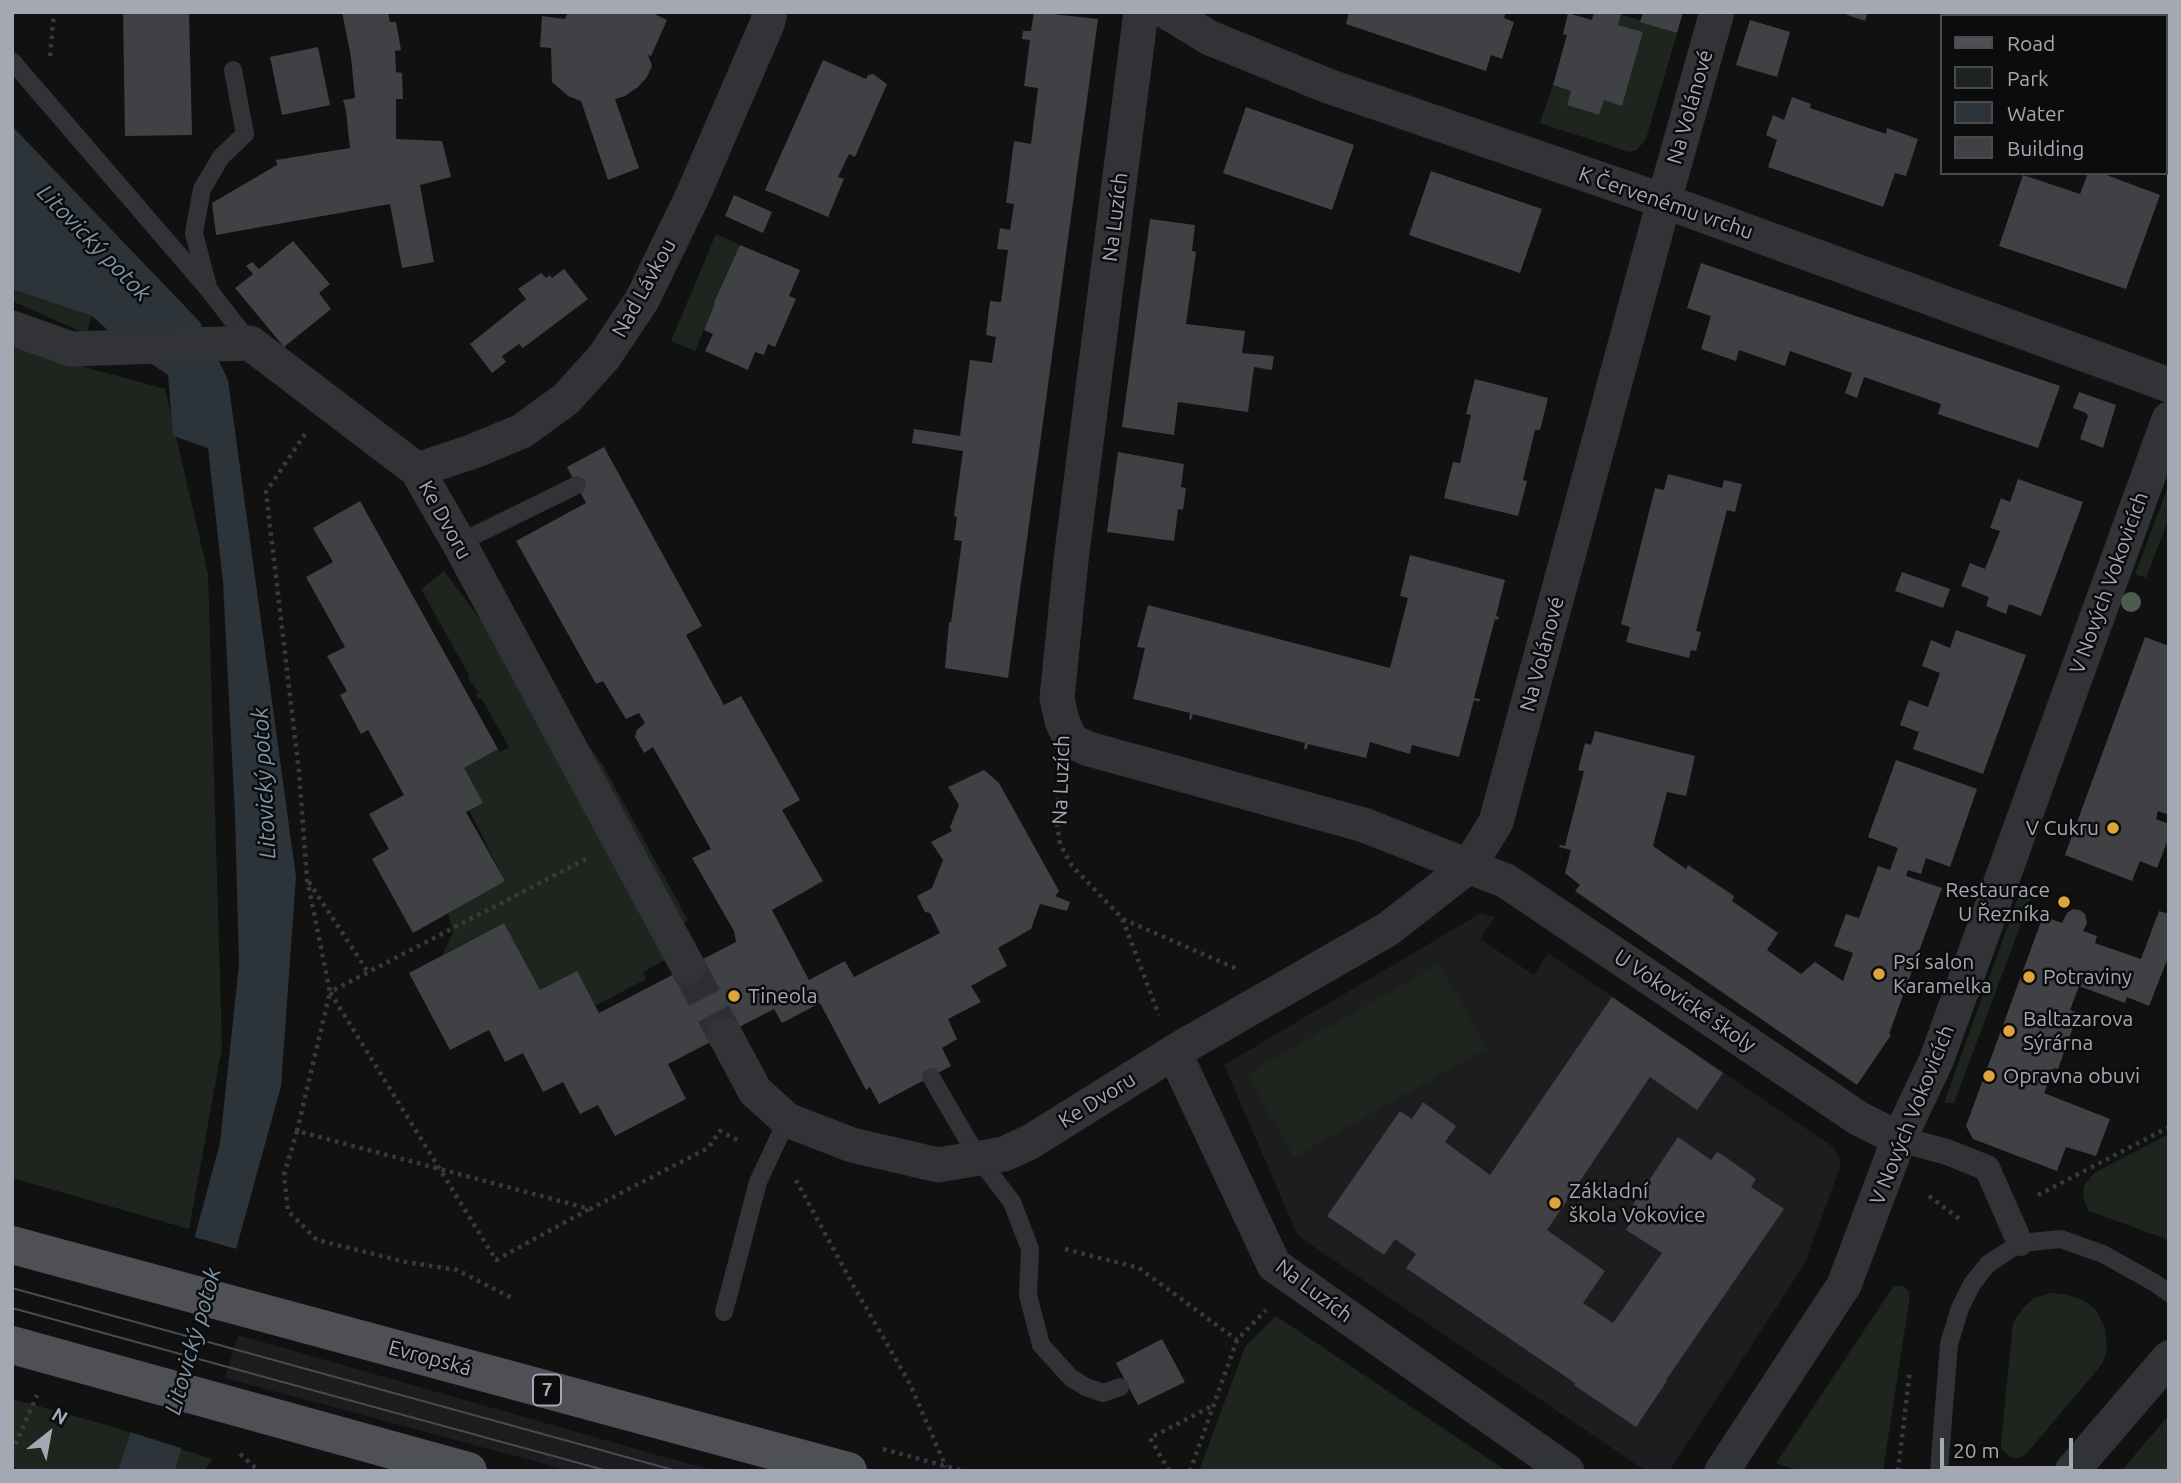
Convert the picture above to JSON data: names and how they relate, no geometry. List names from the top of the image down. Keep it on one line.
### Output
{"streets":{"main road":["Evropská","7"],"street":["Na Volánové","K Červenému vrchu","Na Luzích","Nad Lávkou","Ke Dvoru","V Nových Vokovicích","U Vokovické školy"]},"crossings":[["Na Volánové","K Červenému vrchu"],["Na Volánové","Ke Dvoru"],["Na Volánové","U Vokovické školy"],["Na Luzích","Ke Dvoru"],["Nad Lávkou","Ke Dvoru"],["Ke Dvoru","U Vokovické školy"],["V Nových Vokovicích","U Vokovické školy"]],"water":["Litovický potok"],"places":["V Cukru","Restaurace U Řezníka","Psí salon Karamelka","Potraviny","Tineola","Baltazarova Sýrárna","Opravna obuvi","Základní škola Vokovice"],"legend":["Road","Park","Water","Building"],"scale_bar":"20 m","north":"top right"}
